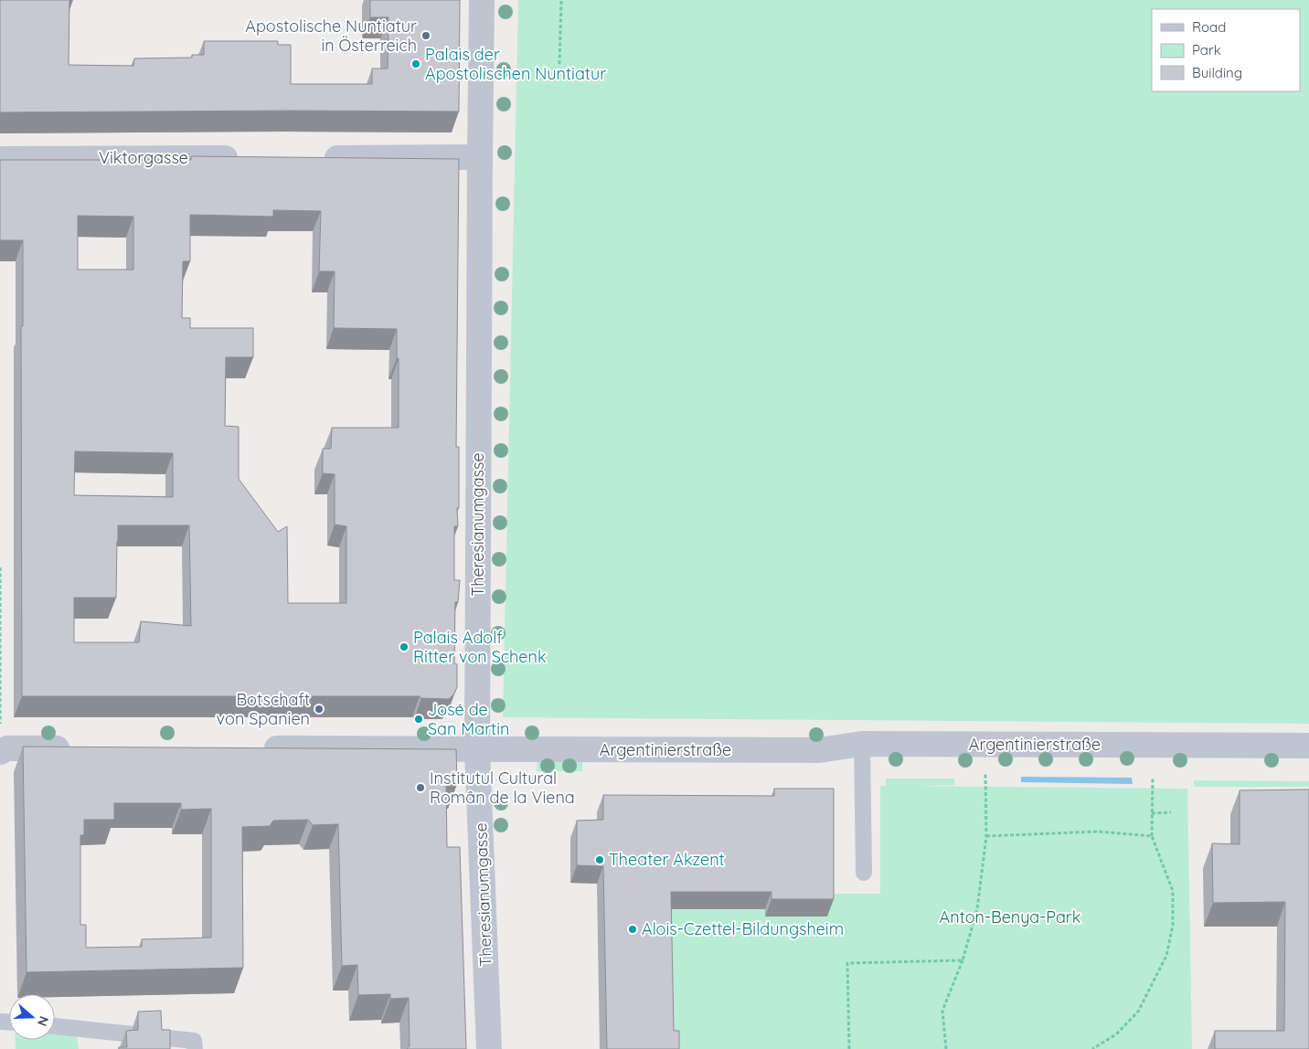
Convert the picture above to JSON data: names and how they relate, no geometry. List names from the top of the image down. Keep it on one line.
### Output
{"streets":{"street":["Viktorgasse","Theresianumgasse","Argentinierstraße"]},"crossings":[["Theresianumgasse","Argentinierstraße"]],"parks":["Anton-Benya-Park"],"places":["Apostolische Nuntiatur in Österreich","Palais der Apostolischen Nuntiatur","Palais Adolf Ritter von Schenk","Botschaft von Spanien","José de San Martin","Institutul Cultural Român de la Viena","Theater Akzent","Alois-Czettel-Bildungsheim"],"legend":["Road","Park","Building"],"north":"right"}
